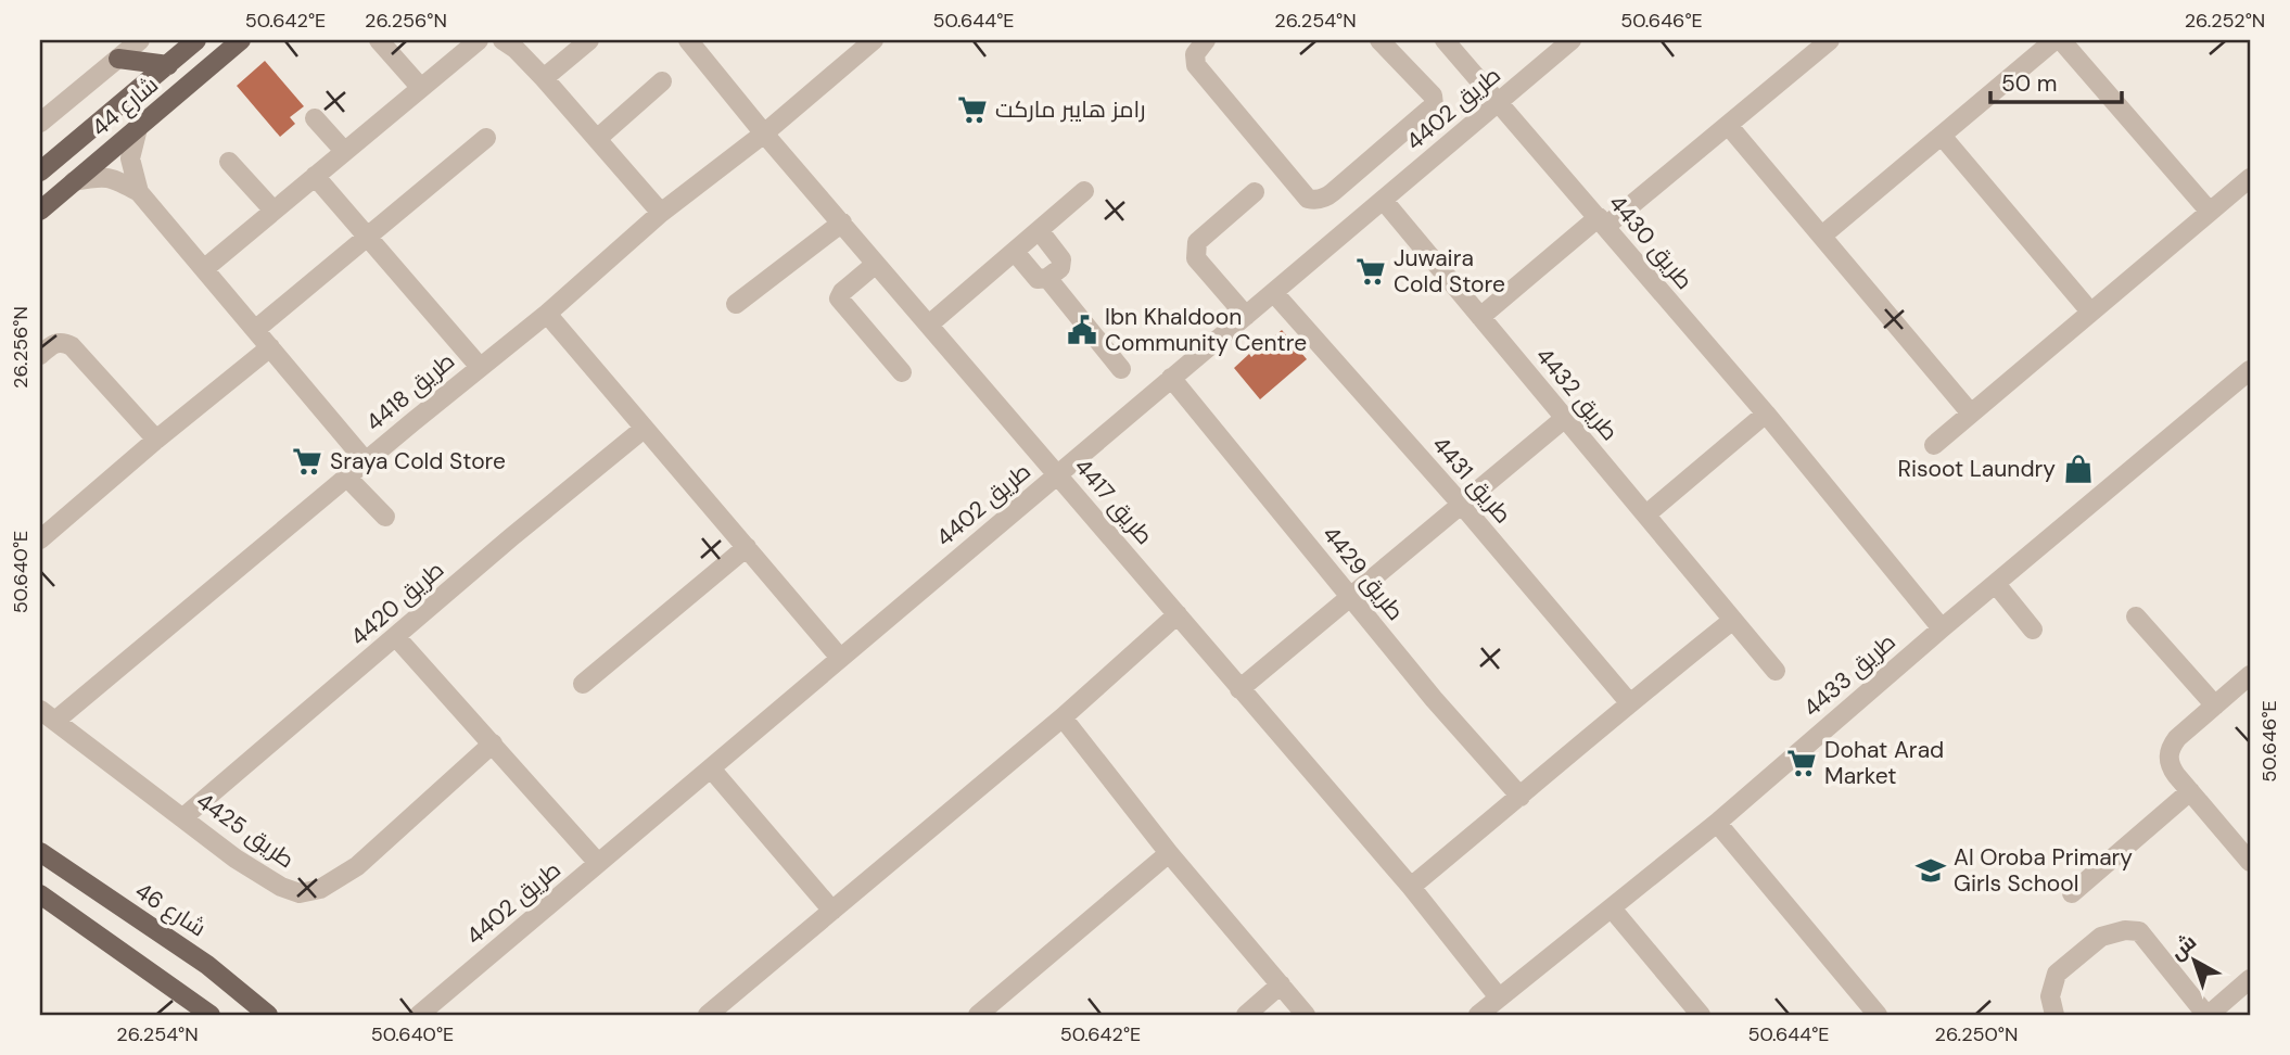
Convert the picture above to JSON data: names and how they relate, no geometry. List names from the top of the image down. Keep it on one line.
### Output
{"streets":{"main road":["شارع 44","شارع 46"],"street":["طريق 4402","طريق 4430","طريق 4418","طريق 4432","طريق 4431","طريق 4417","طريق 4429","طريق 4420","طريق 4433","طريق 4425"]},"crossings":[["طريق 4402","طريق 4430"],["طريق 4402","طريق 4432"],["طريق 4402","طريق 4431"],["طريق 4402","طريق 4417"],["طريق 4402","طريق 4429"],["طريق 4430","طريق 4433"],["طريق 4418","طريق 4417"],["طريق 4418","طريق 4425"],["طريق 4417","طريق 4433"],["طريق 4420","طريق 4425"]],"places":{"supermarket":["رامز هايبر ماركت","Juwaira Cold Store","Sraya Cold Store","Dohat Arad Market"],"public building":["Ibn Khaldoon Community Centre"],"shop":["Risoot Laundry"],"school or university":["Al Oroba Primary Girls School"]},"scale_bar":"50 m","north":"top left","coordinates":["50.642°E","26.256°N","50.644°E","26.254°N","50.646°E","26.252°N","50.640°E","26.250°N"]}
